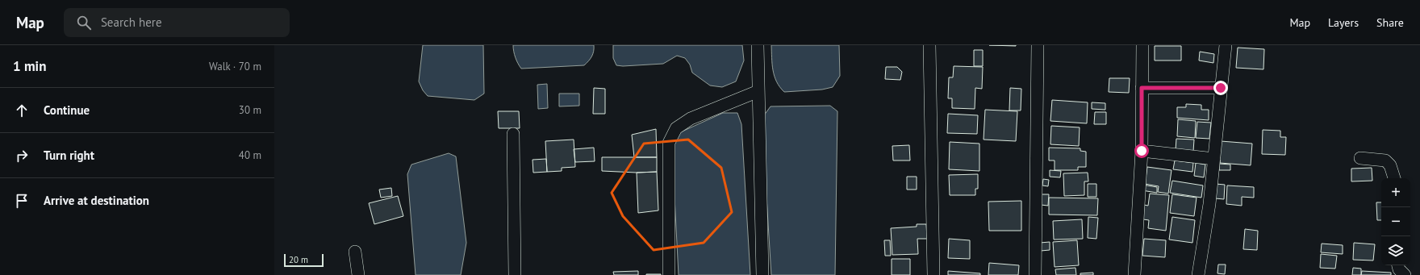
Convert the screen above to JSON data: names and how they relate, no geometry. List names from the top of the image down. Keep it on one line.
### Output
{"scale_bar":"20 m","page":{"header":"Map","search":"Search here","nav":["Map","Layers","Share"],"heading":["1 min","Walk · 70 m"],"list":[["Continue","30 m"],["Turn right","40 m"],"Arrive at destination"],"map_buttons":["+","−"],"scale":"20 m"}}
